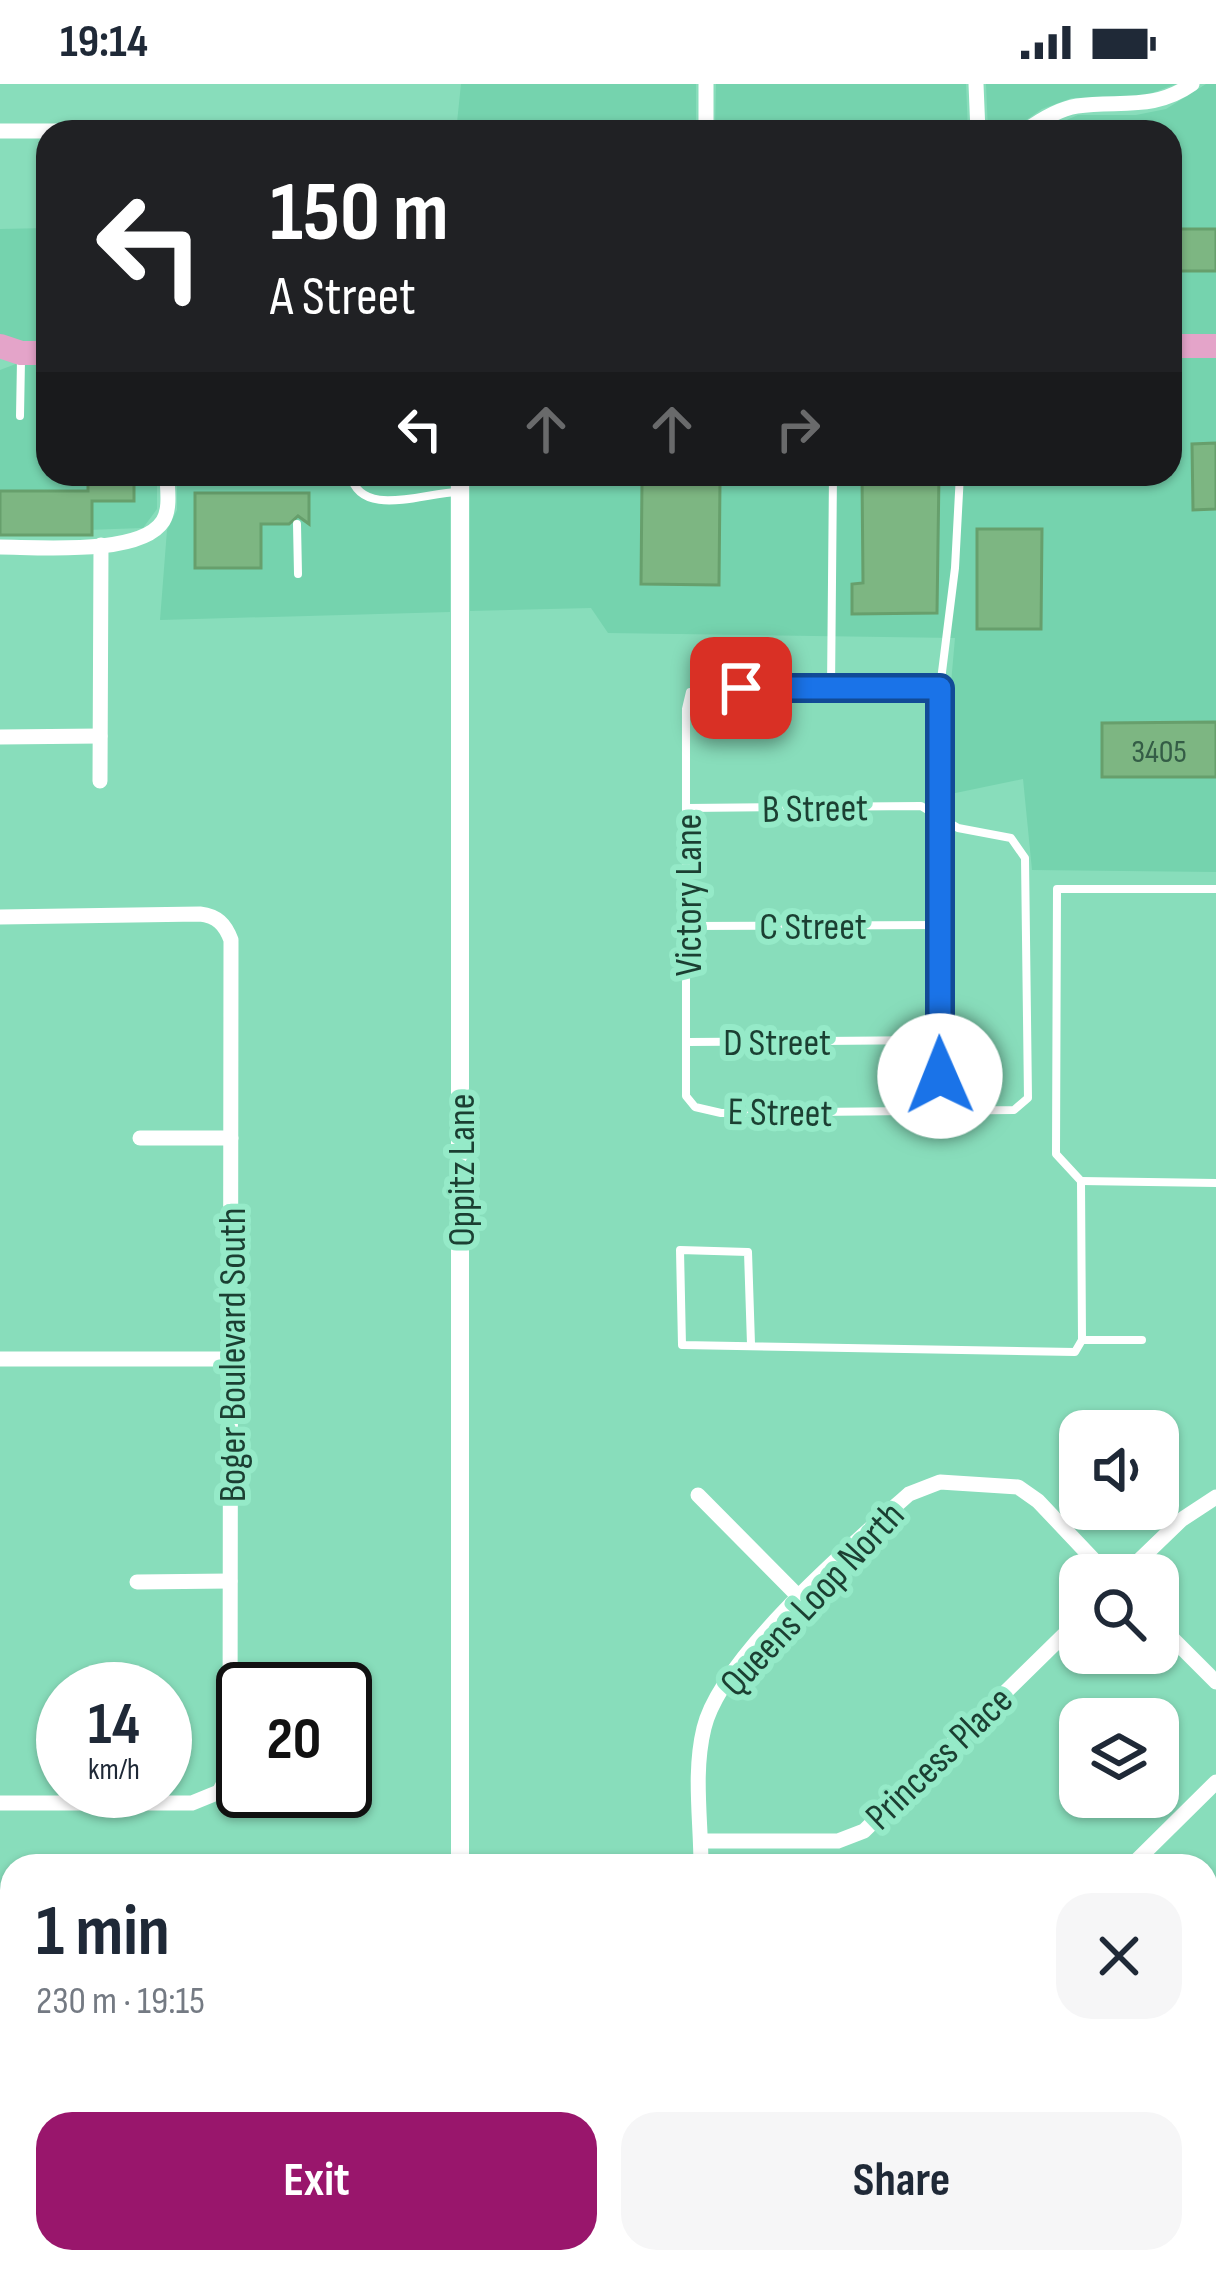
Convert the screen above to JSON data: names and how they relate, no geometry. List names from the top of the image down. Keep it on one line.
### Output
{"streets":{"street":["Oppitz Lane","Boger Boulevard South","Queens Loop North","Princess Place"],"lane":["B Street","Victory Lane","C Street","D Street","E Street"]},"crossings":[["B Street","Victory Lane"],["B Street","E Street"],["Victory Lane","C Street"],["Victory Lane","D Street"],["Victory Lane","E Street"],["Queens Loop North","Princess Place"]],"house_numbers":["3405"],"page":{"status":"19:14","turn":["150 m","A Street"],"speed":"14 km/h","limit":"20","heading":["1 min","230 m · 19:15"],"buttons":["Exit","Share"]}}
